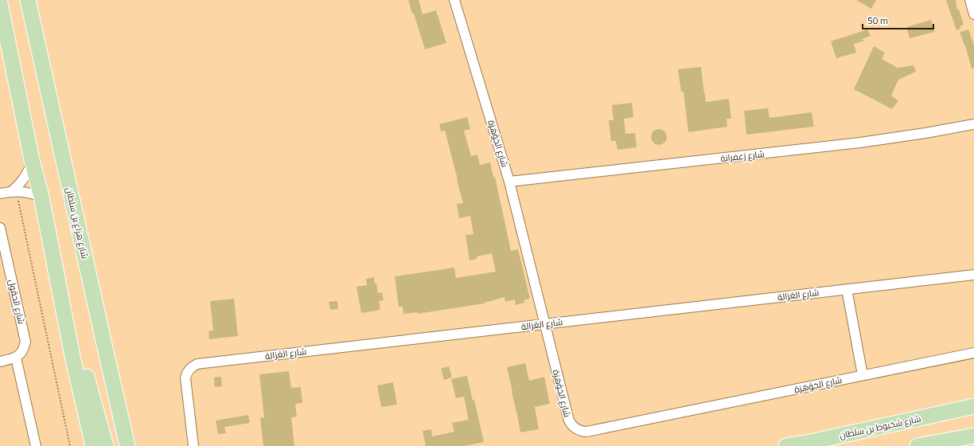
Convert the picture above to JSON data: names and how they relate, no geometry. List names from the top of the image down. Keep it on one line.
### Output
{"streets":{"main road":["شارع هزاع بن سلطان","شارع شخبوط بن سلطان"],"street":["شارع الجَوْهَرَة","شارع زعفرانة","شارع الغَزالة","شارع الحقول"]},"crossings":[["شارع الجَوْهَرَة","شارع زعفرانة"],["شارع الجَوْهَرَة","شارع الغَزالة"]],"scale_bar":"50 m"}
